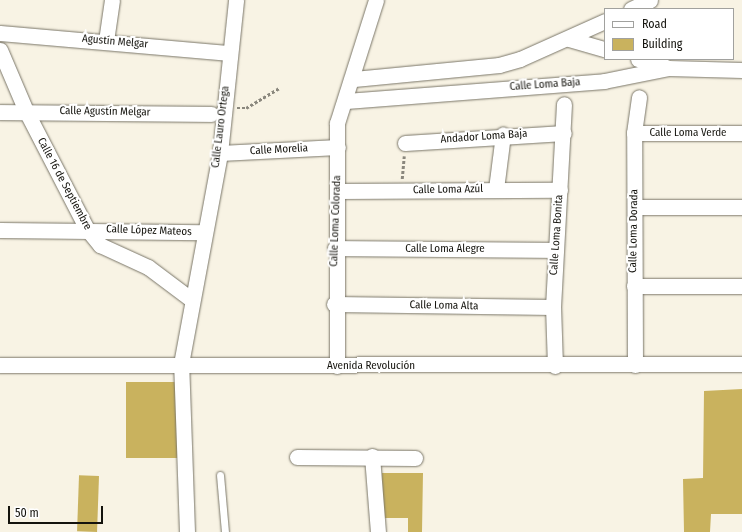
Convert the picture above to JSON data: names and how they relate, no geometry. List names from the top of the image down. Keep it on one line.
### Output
{"streets":{"street":["Agustín Melgar","Calle Loma Baja","Calle Agustín Melgar","Calle Lauro Ortega","Calle Loma Verde","Andador Loma Baja","Calle Morelia","Calle 16 de Septiembre","Calle Loma Azúl","Calle Loma Colorada","Calle López Mateos","Calle Loma Dorada","Calle Loma Bonita","Calle Loma Alegre","Calle Loma Alta","Avenida Revolución"]},"crossings":[["Agustín Melgar","Calle Lauro Ortega"],["Calle Loma Baja","Calle Loma Colorada"],["Calle Agustín Melgar","Calle Lauro Ortega"],["Calle Agustín Melgar","Calle 16 de Septiembre"],["Calle Lauro Ortega","Calle Morelia"],["Calle Lauro Ortega","Calle 16 de Septiembre"],["Calle Lauro Ortega","Calle López Mateos"],["Calle Loma Verde","Calle Loma Dorada"],["Andador Loma Baja","Calle Loma Bonita"],["Calle Morelia","Calle Loma Colorada"],["Calle 16 de Septiembre","Calle López Mateos"],["Calle Loma Azúl","Calle Loma Colorada"],["Calle Loma Azúl","Calle Loma Bonita"],["Calle Loma Colorada","Calle Loma Alegre"],["Calle Loma Colorada","Calle Loma Alta"],["Calle Loma Colorada","Avenida Revolución"],["Calle Loma Dorada","Avenida Revolución"],["Calle Loma Bonita","Calle Loma Alegre"],["Calle Loma Bonita","Calle Loma Alta"],["Calle Loma Bonita","Avenida Revolución"]],"legend":["Road","Building"],"scale_bar":"50 m"}
